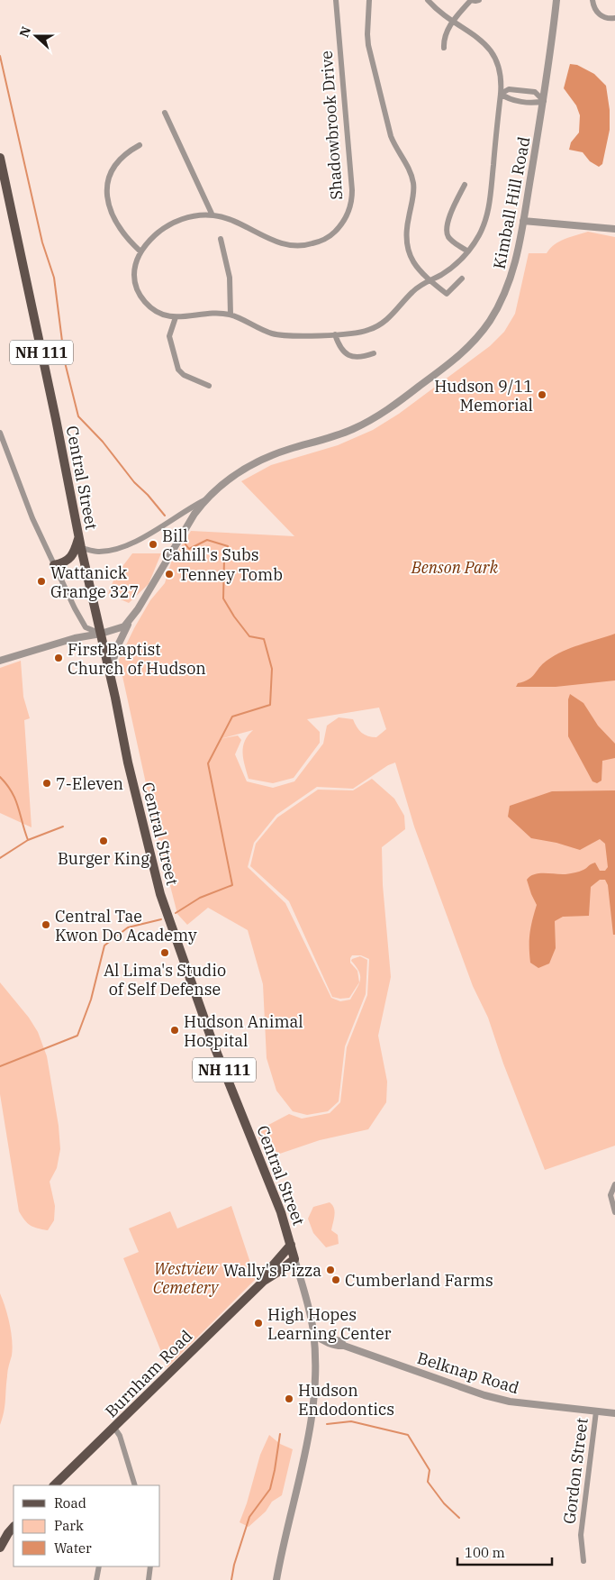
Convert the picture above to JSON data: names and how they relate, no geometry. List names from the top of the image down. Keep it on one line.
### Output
{"streets":{"main road":["NH 111","Central Street","Burnham Road"],"street":["Shadowbrook Drive","Kimball Hill Road","Belknap Road","Gordon Street"]},"crossings":[["Kimball Hill Road","Central Street"],["Central Street","Belknap Road"],["Central Street","Burnham Road"],["Belknap Road","Gordon Street"]],"parks":["Benson Park","Westview Cemetery"],"places":["Hudson 9/11 Memorial","Bill Cahill's Subs","Tenney Tomb","Wattanick Grange 327","First Baptist Church of Hudson","7-Eleven","Burger King","Central Tae Kwon Do Academy","Al Lima's Studio of Self Defense","Hudson Animal Hospital","Wally's Pizza","Cumberland Farms","High Hopes Learning Center","Hudson Endodontics"],"legend":["Road","Park","Water"],"scale_bar":"100 m","north":"left"}
